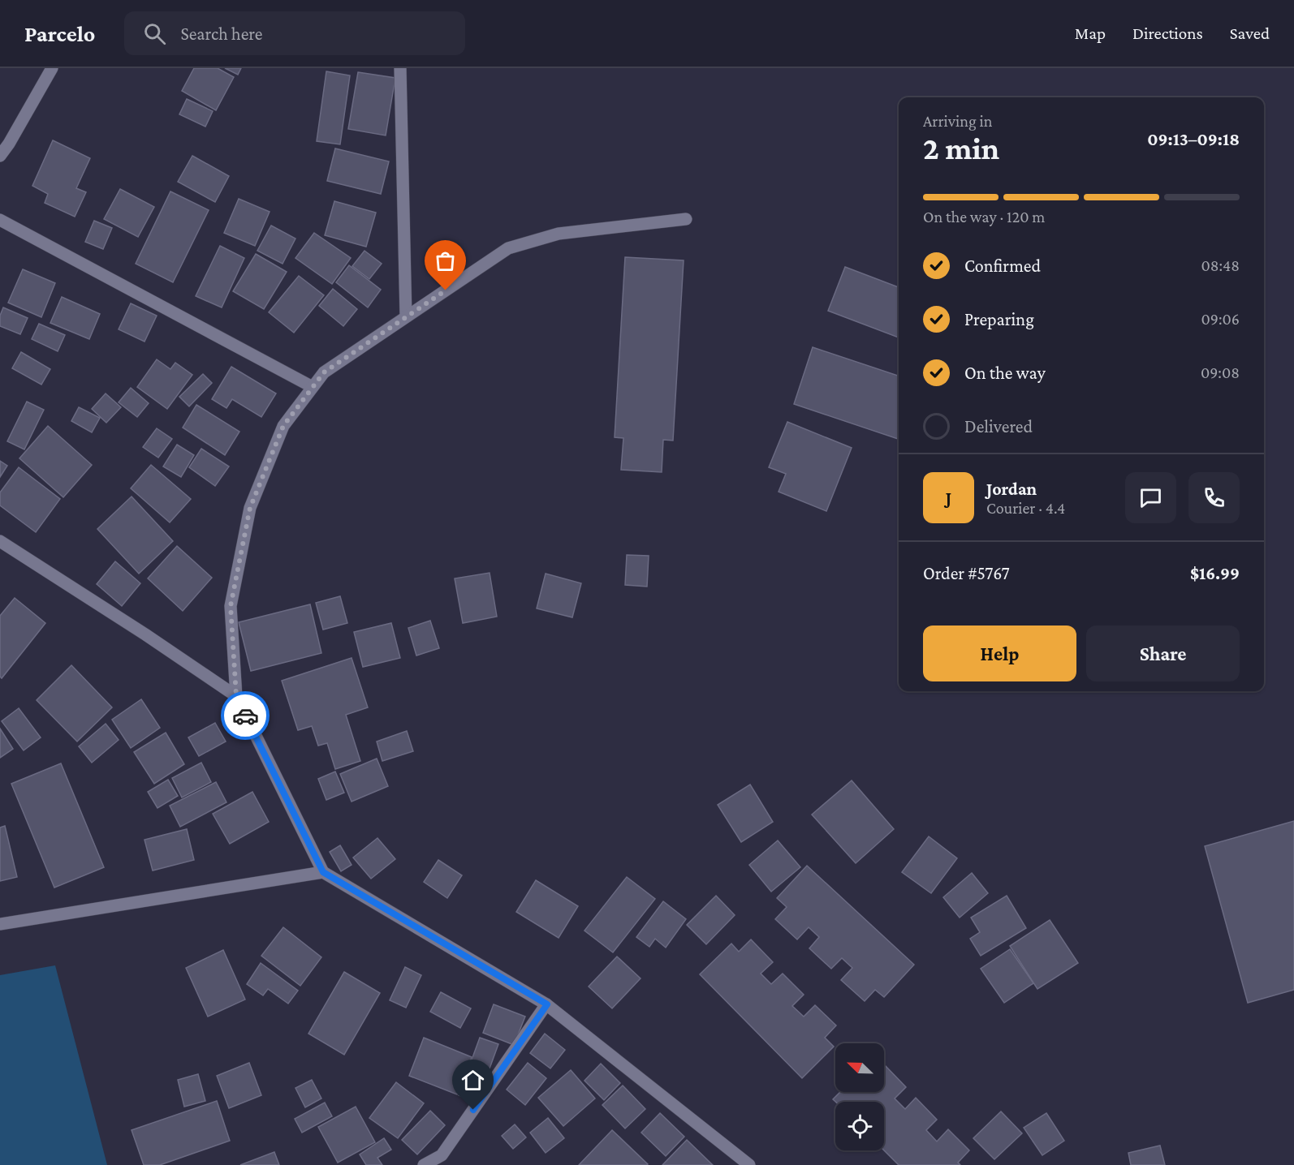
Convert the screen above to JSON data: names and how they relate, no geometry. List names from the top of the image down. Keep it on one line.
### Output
{"north":"top left","page":{"header":"Parcelo","search":"Search here","nav":["Map","Directions","Saved"],"heading":["2 min","Arriving in","09:13–09:18"],"panel":["Jordan","Courier · 4.4","Order #5767","$16.99"],"bar":"On the way · 120 m","list":[["Confirmed","08:48"],["Preparing","09:06"],["On the way","09:08"],"Delivered"],"round":"J","buttons":["Help","Share"]}}
